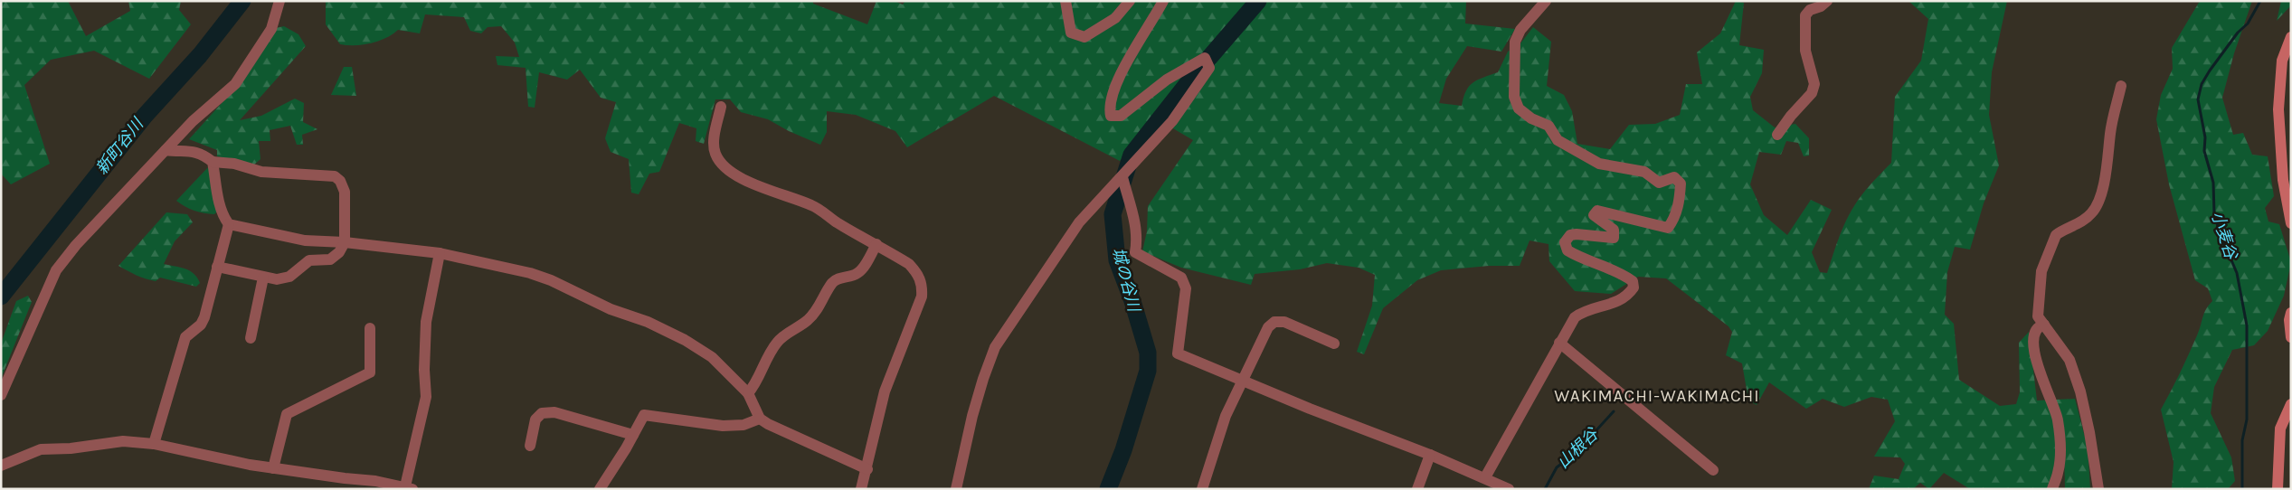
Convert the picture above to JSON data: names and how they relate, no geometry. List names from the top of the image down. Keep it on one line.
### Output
{"districts":["WAKIMACHI-WAKIMACHI"],"water":["新町谷川","小麦谷","城の谷川","山根谷"]}
